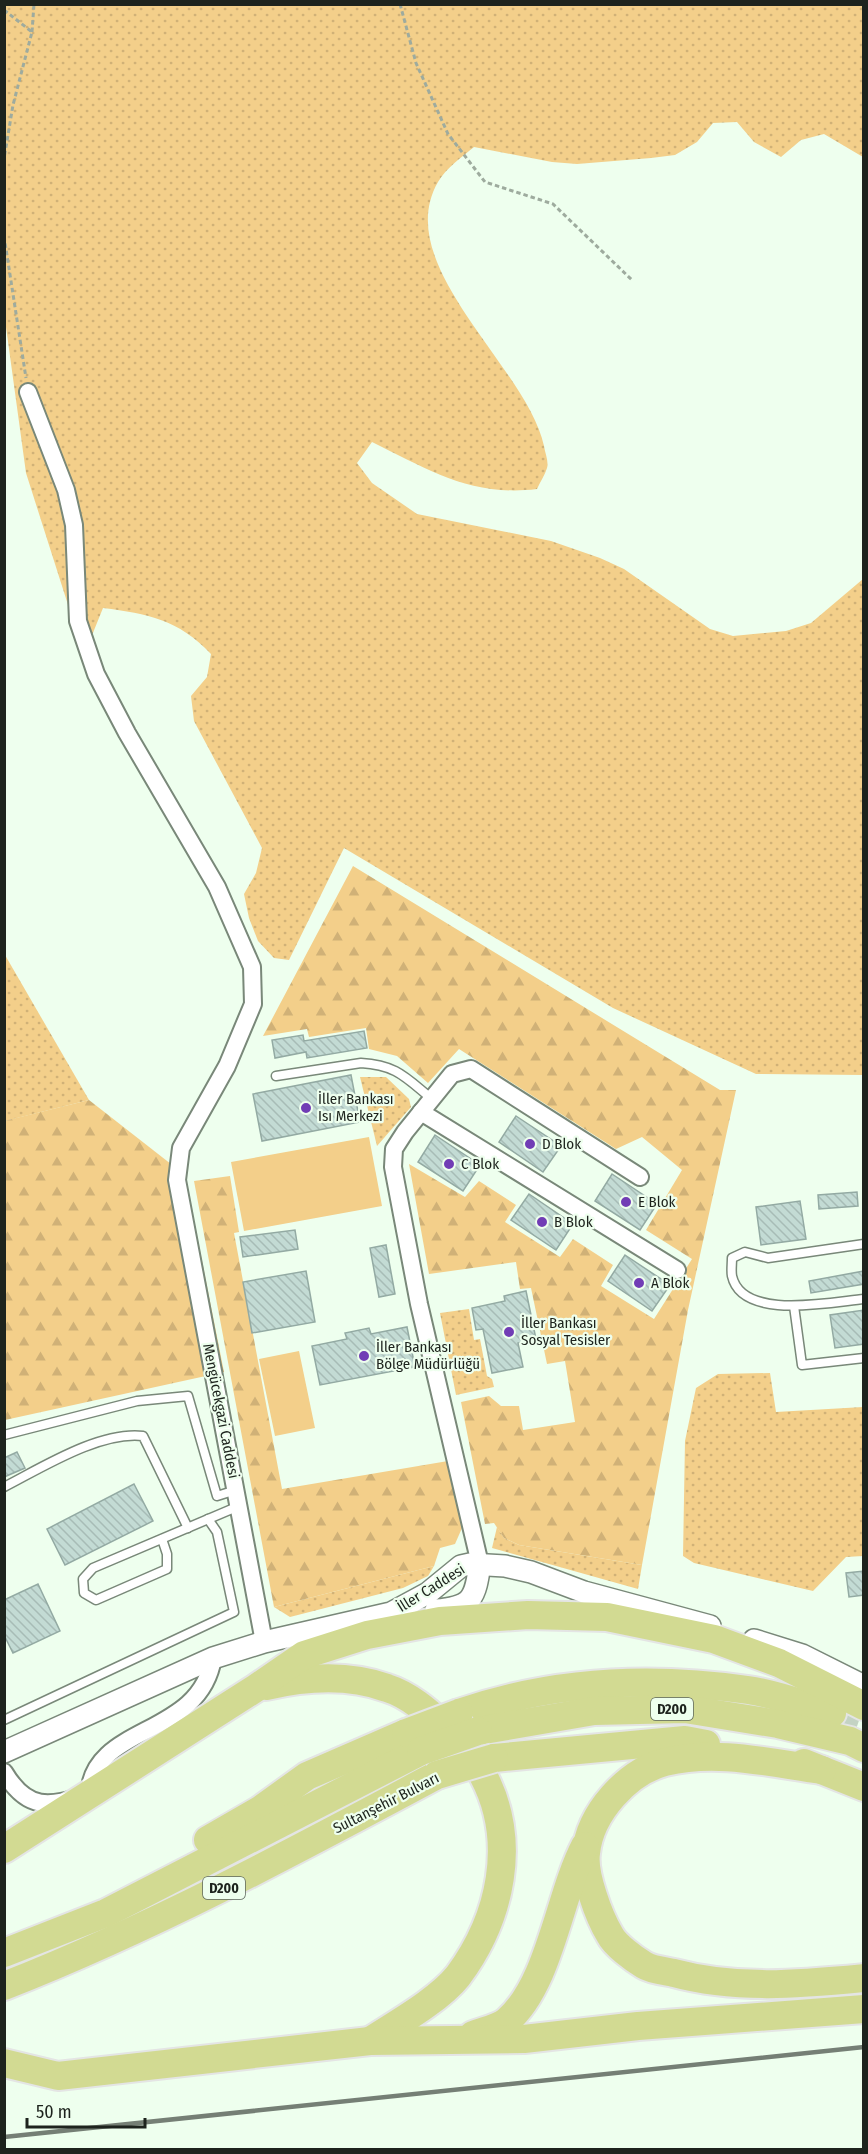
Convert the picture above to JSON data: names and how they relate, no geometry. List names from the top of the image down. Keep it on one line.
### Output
{"streets":{"highway":["D200","Sultanşehir Bulvarı"],"street":["Mengücekgazi Caddesi","İller Caddesi"]},"crossings":[["Mengücekgazi Caddesi","İller Caddesi"]],"places":["İller Bankası Isı Merkezi","D Blok","C Blok","E Blok","B Blok","A Blok","İller Bankası Sosyal Tesisler","İller Bankası Bölge Müdürlüğü"],"scale_bar":"50 m"}
